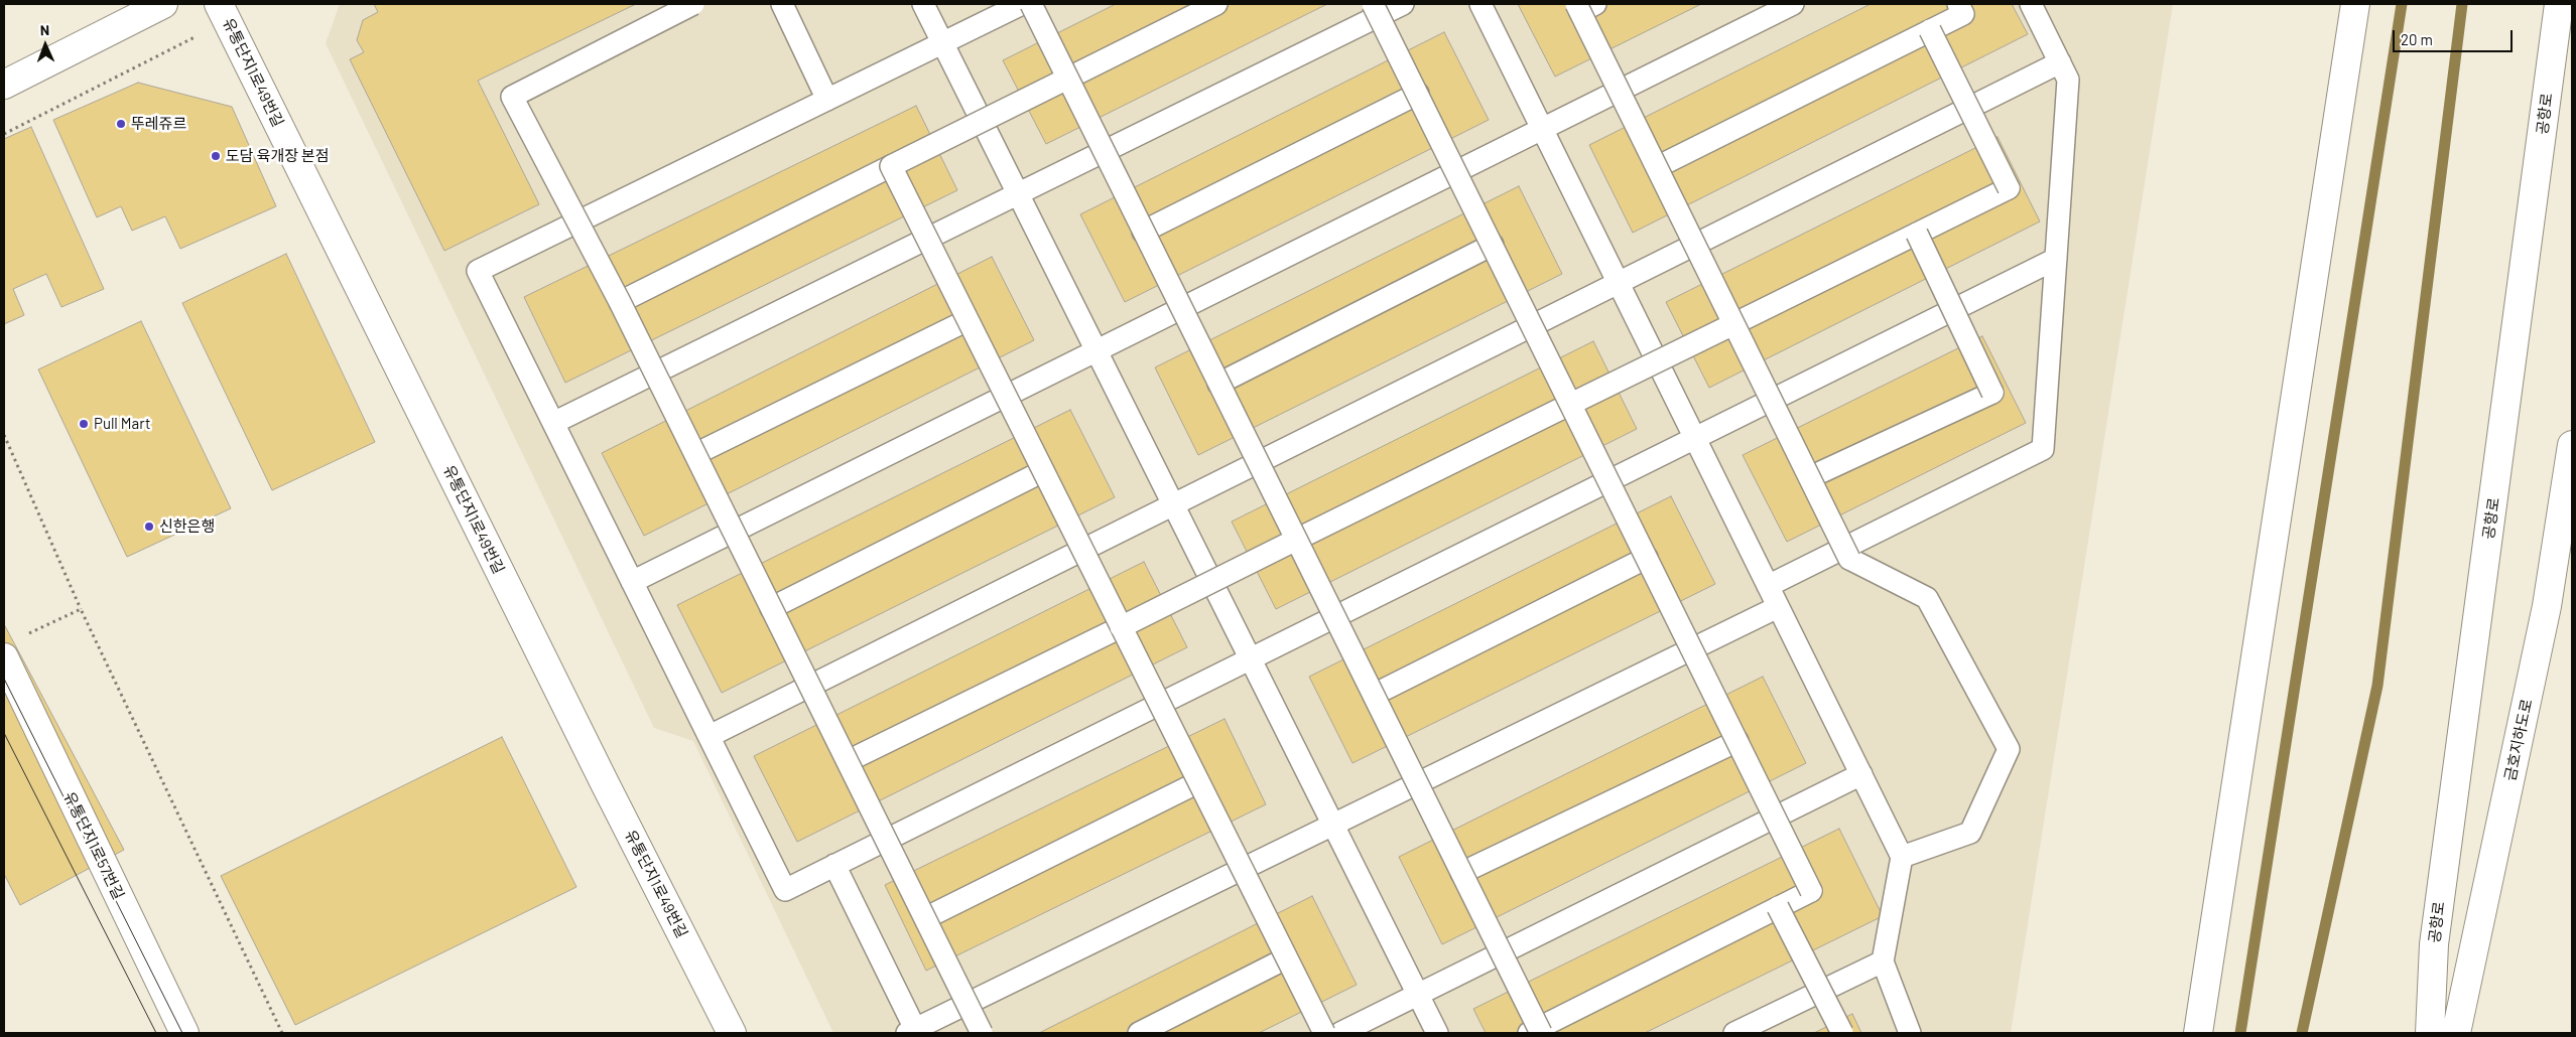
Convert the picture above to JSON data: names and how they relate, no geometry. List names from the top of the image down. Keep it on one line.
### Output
{"streets":{"street":["유통단지1로49번길","공항로","금호지하도로","유통단지1로57번길"]},"places":["뚜레쥬르","도담 육개장 본점","Pull Mart","신한은행"],"scale_bar":"20 m","north":"top"}
